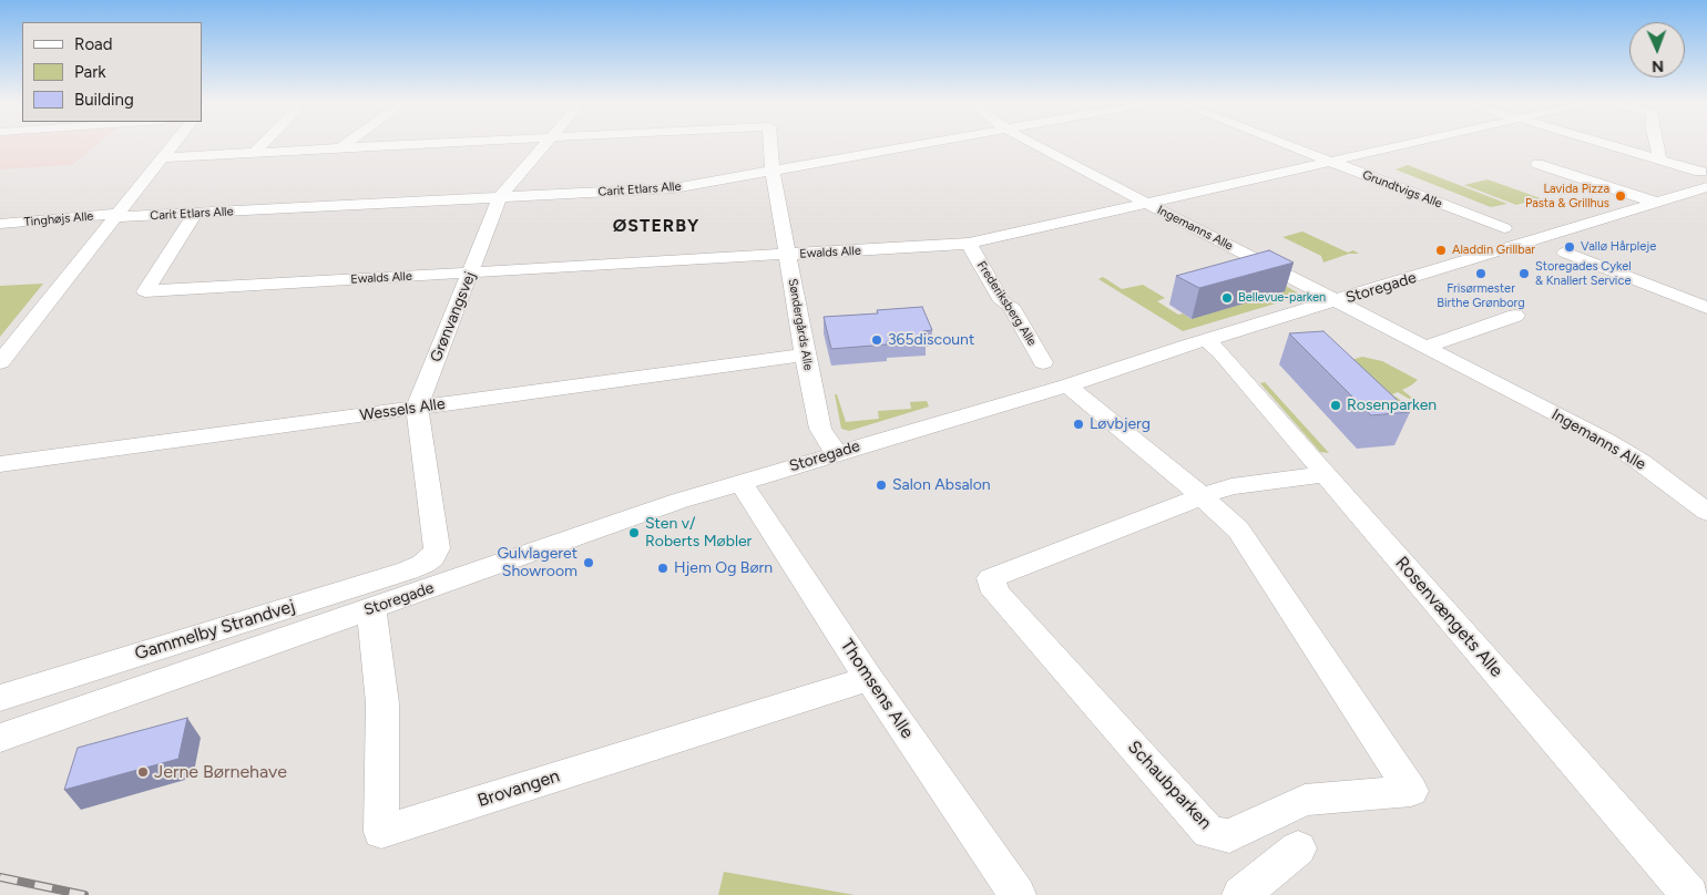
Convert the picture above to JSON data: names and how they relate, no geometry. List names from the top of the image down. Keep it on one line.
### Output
{"streets":{"street":["Carit Etlars Alle","Grundtvigs Alle","Tinghøjs Alle","Ingemanns Alle","Ewalds Alle","Storegade","Frederiksberg Alle","Grønvangsvej","Søndergårds Alle","Wessels Alle","Rosenvængets Alle","Gammelby Strandvej","Thomsens Alle","Schaubparken","Brovangen"]},"crossings":[["Carit Etlars Alle","Tinghøjs Alle"],["Carit Etlars Alle","Ewalds Alle"],["Carit Etlars Alle","Grønvangsvej"],["Carit Etlars Alle","Søndergårds Alle"],["Grundtvigs Alle","Ewalds Alle"],["Ingemanns Alle","Ewalds Alle"],["Ingemanns Alle","Storegade"],["Ewalds Alle","Frederiksberg Alle"],["Ewalds Alle","Grønvangsvej"],["Ewalds Alle","Søndergårds Alle"],["Storegade","Søndergårds Alle"],["Storegade","Rosenvængets Alle"],["Storegade","Thomsens Alle"],["Storegade","Schaubparken"],["Storegade","Brovangen"],["Grønvangsvej","Wessels Alle"],["Grønvangsvej","Gammelby Strandvej"],["Søndergårds Alle","Wessels Alle"],["Rosenvængets Alle","Schaubparken"],["Thomsens Alle","Brovangen"]],"districts":["ØSTERBY"],"places":["Lavida Pizza Pasta & Grillhus","Vallø Hårpleje","Aladdin Grillbar","Frisørmester Birthe Grønborg","Storegades Cykel & Knallert Service","Bellevue-parken","365discount","Rosenparken","Løvbjerg","Salon Absalon","Sten v/ Roberts Møbler","Gulvlageret Showroom","Hjem Og Børn","Jerne Børnehave"],"legend":["Road","Park","Building"],"north":"bottom"}
